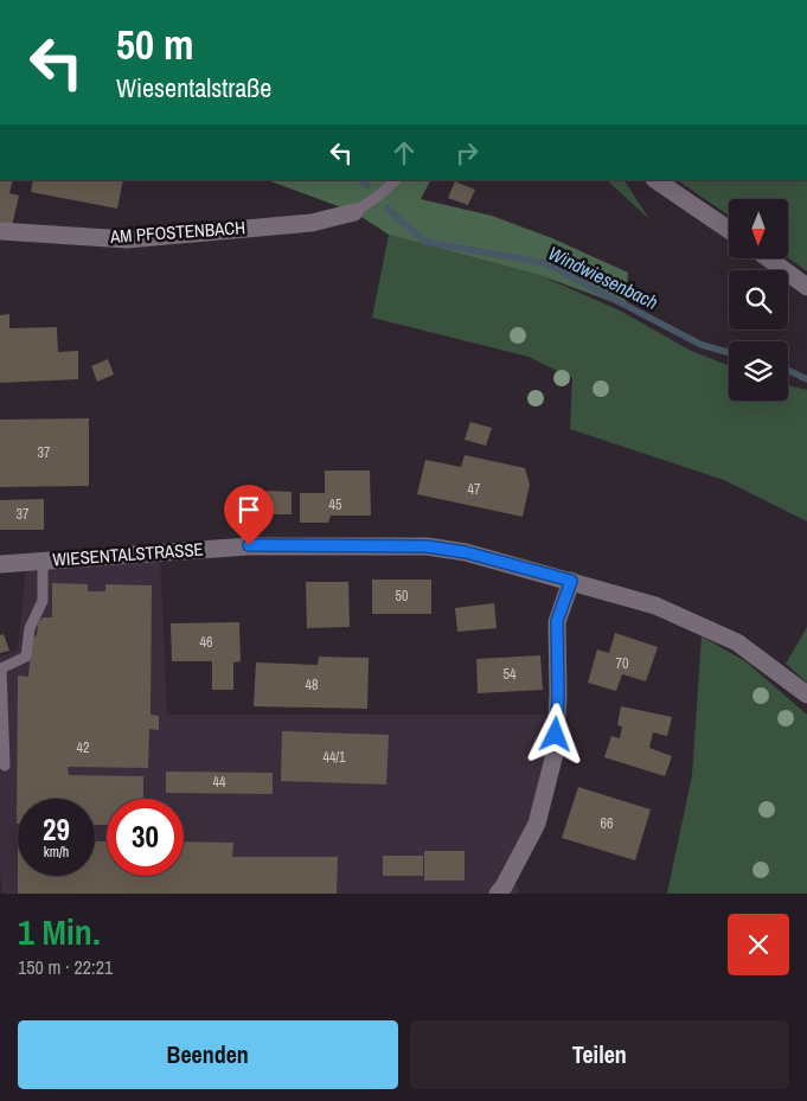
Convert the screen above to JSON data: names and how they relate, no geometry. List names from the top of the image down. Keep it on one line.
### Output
{"streets":{"street":["AM PFOSTENBACH","WIESENTALSTRASSE"]},"water":["Windwiesenbach"],"house_numbers":["37","47","45","37","50","46","70","54","48","42","44/1","44","66"],"north":"bottom","page":{"turn":["50 m","Wiesentalstraße"],"speed":"29 km/h","limit":"30","heading":["1 Min.","150 m · 22:21"],"buttons":["Beenden","Teilen"]}}
